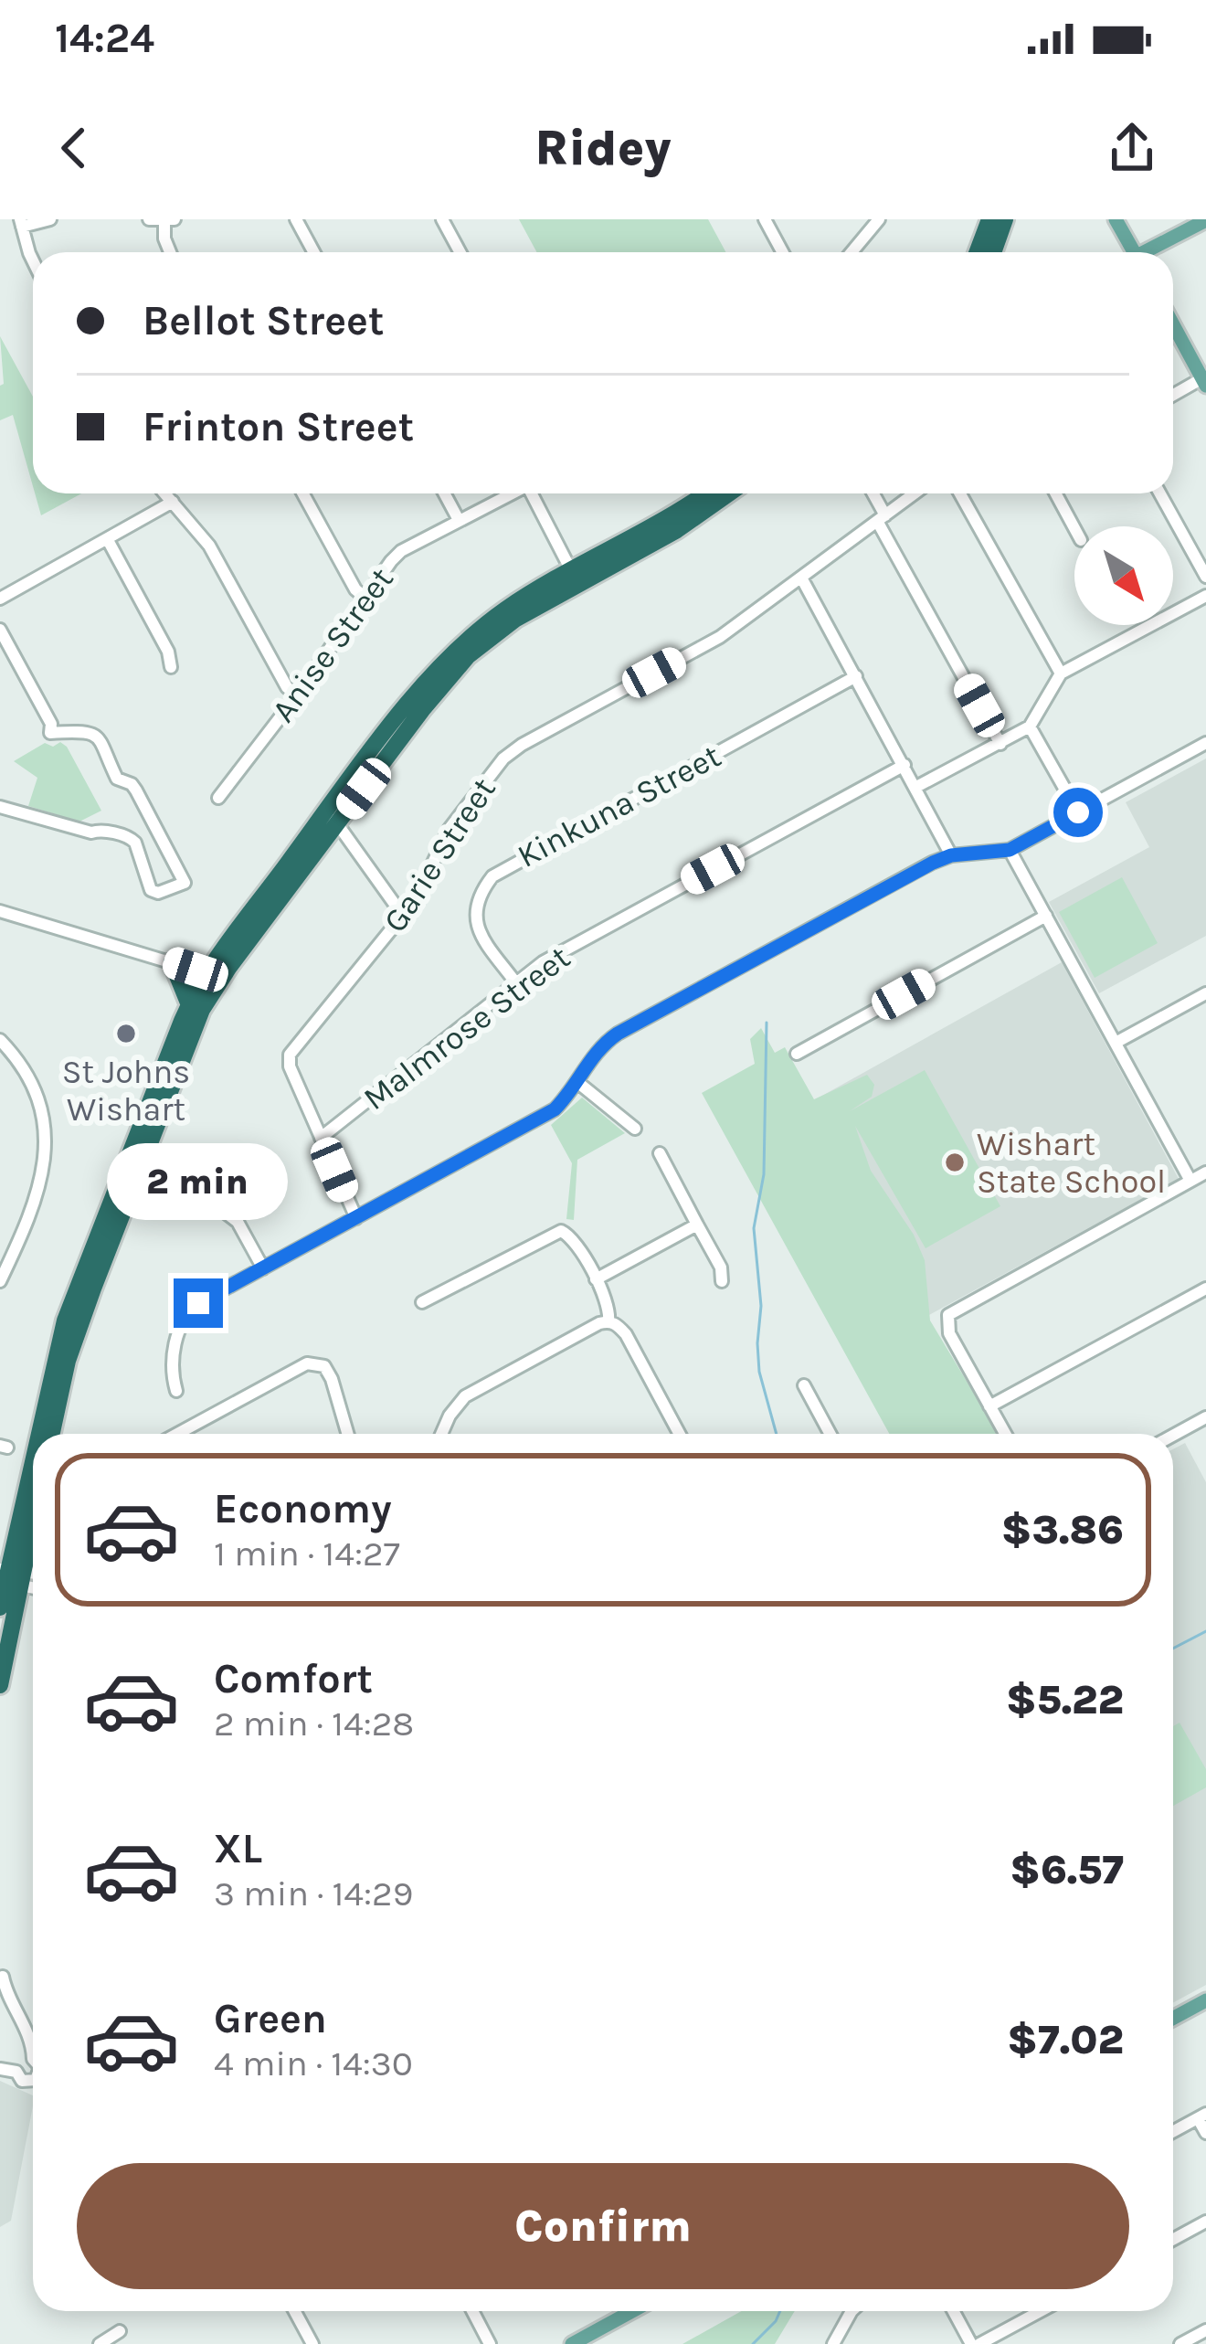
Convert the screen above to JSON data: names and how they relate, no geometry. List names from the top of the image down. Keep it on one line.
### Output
{"streets":{"street":["Anise Street","Kinkuna Street","Garie Street","Malmrose Street"]},"crossings":[["Kinkuna Street","Malmrose Street"],["Garie Street","Malmrose Street"]],"places":["St Johns Wishart","Wishart State School"],"north":"bottom right","page":{"status":"14:24","header":"Ridey","banner":["Bellot Street","Frinton Street"],"bubble":"2 min","list":[{"name":"Economy","note":"1 min · 14:27","value":"$3.86"},{"name":"Comfort","note":"2 min · 14:28","value":"$5.22"},{"name":"XL","note":"3 min · 14:29","value":"$6.57"},{"name":"Green","note":"4 min · 14:30","value":"$7.02"}],"buttons":"Confirm"}}
